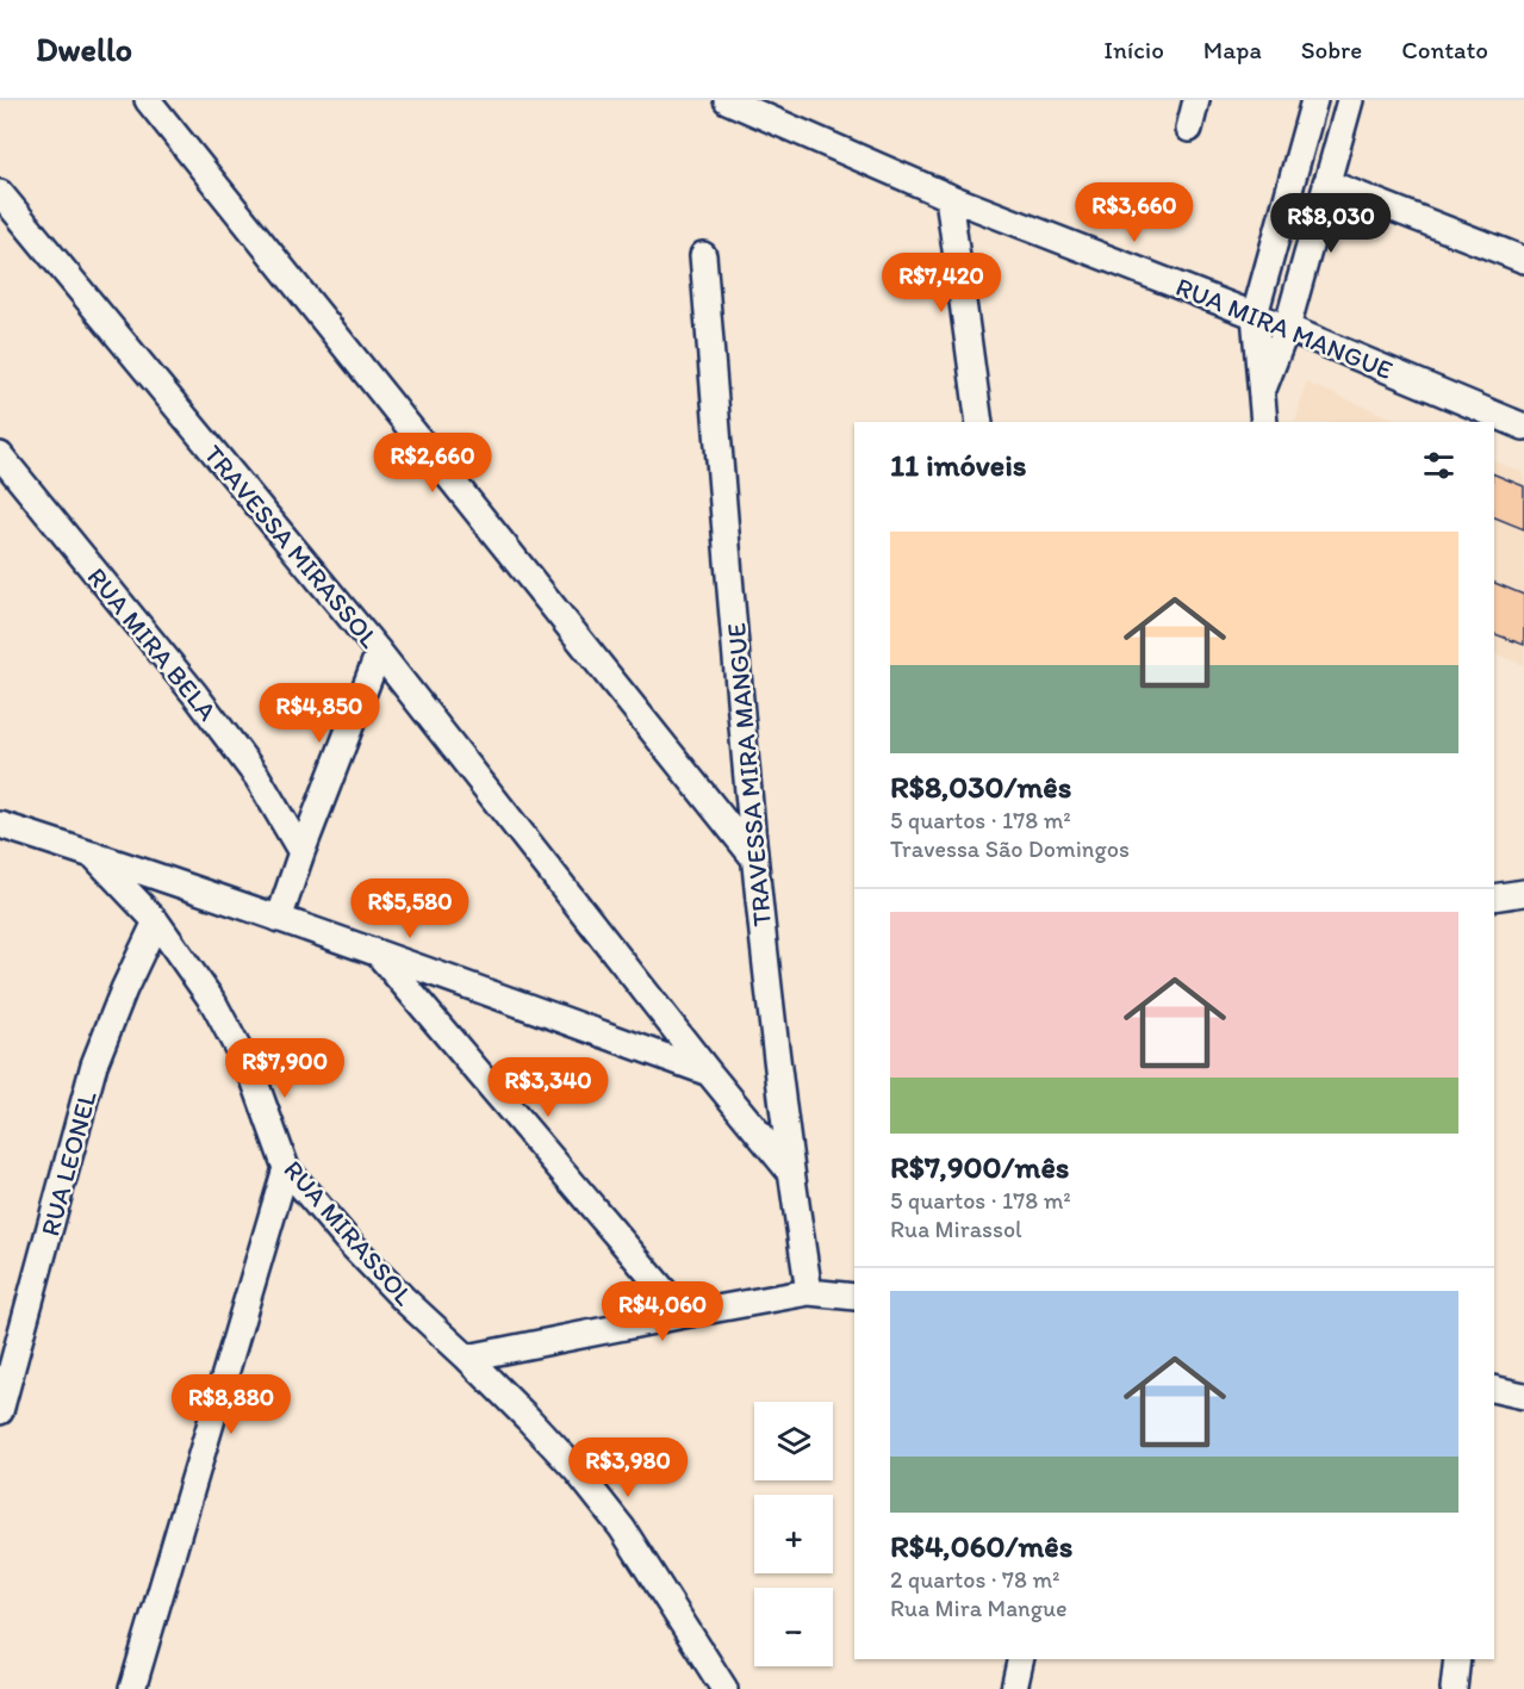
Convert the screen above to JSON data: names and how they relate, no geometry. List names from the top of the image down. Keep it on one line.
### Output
{"streets":{"street":["RUA MIRA MANGUE","TRAVESSA MIRASSOL","RUA MIRA BELA","TRAVESSA MIRA MANGUE","RUA LEONEL","RUA MIRASSOL"]},"crossings":[["TRAVESSA MIRASSOL","TRAVESSA MIRA MANGUE"],["RUA LEONEL","RUA MIRASSOL"]],"page":{"header":"Dwello","nav":["Início","Mapa","Sobre","Contato"],"price":["R$3,660","R$8,030","R$7,420","R$2,660","R$4,850","R$5,580","R$7,900","R$3,340","R$4,060","R$8,880","R$3,980"],"heading":"11 imóveis","list":[{"name":"R$8,030/mês","note":"5 quartos · 178 m² · Travessa São Domingos"},{"name":"R$7,900/mês","note":"5 quartos · 178 m² · Rua Mirassol"},{"name":"R$4,060/mês","note":"2 quartos · 78 m² · Rua Mira Mangue"}],"map_buttons":["+","−"]}}
